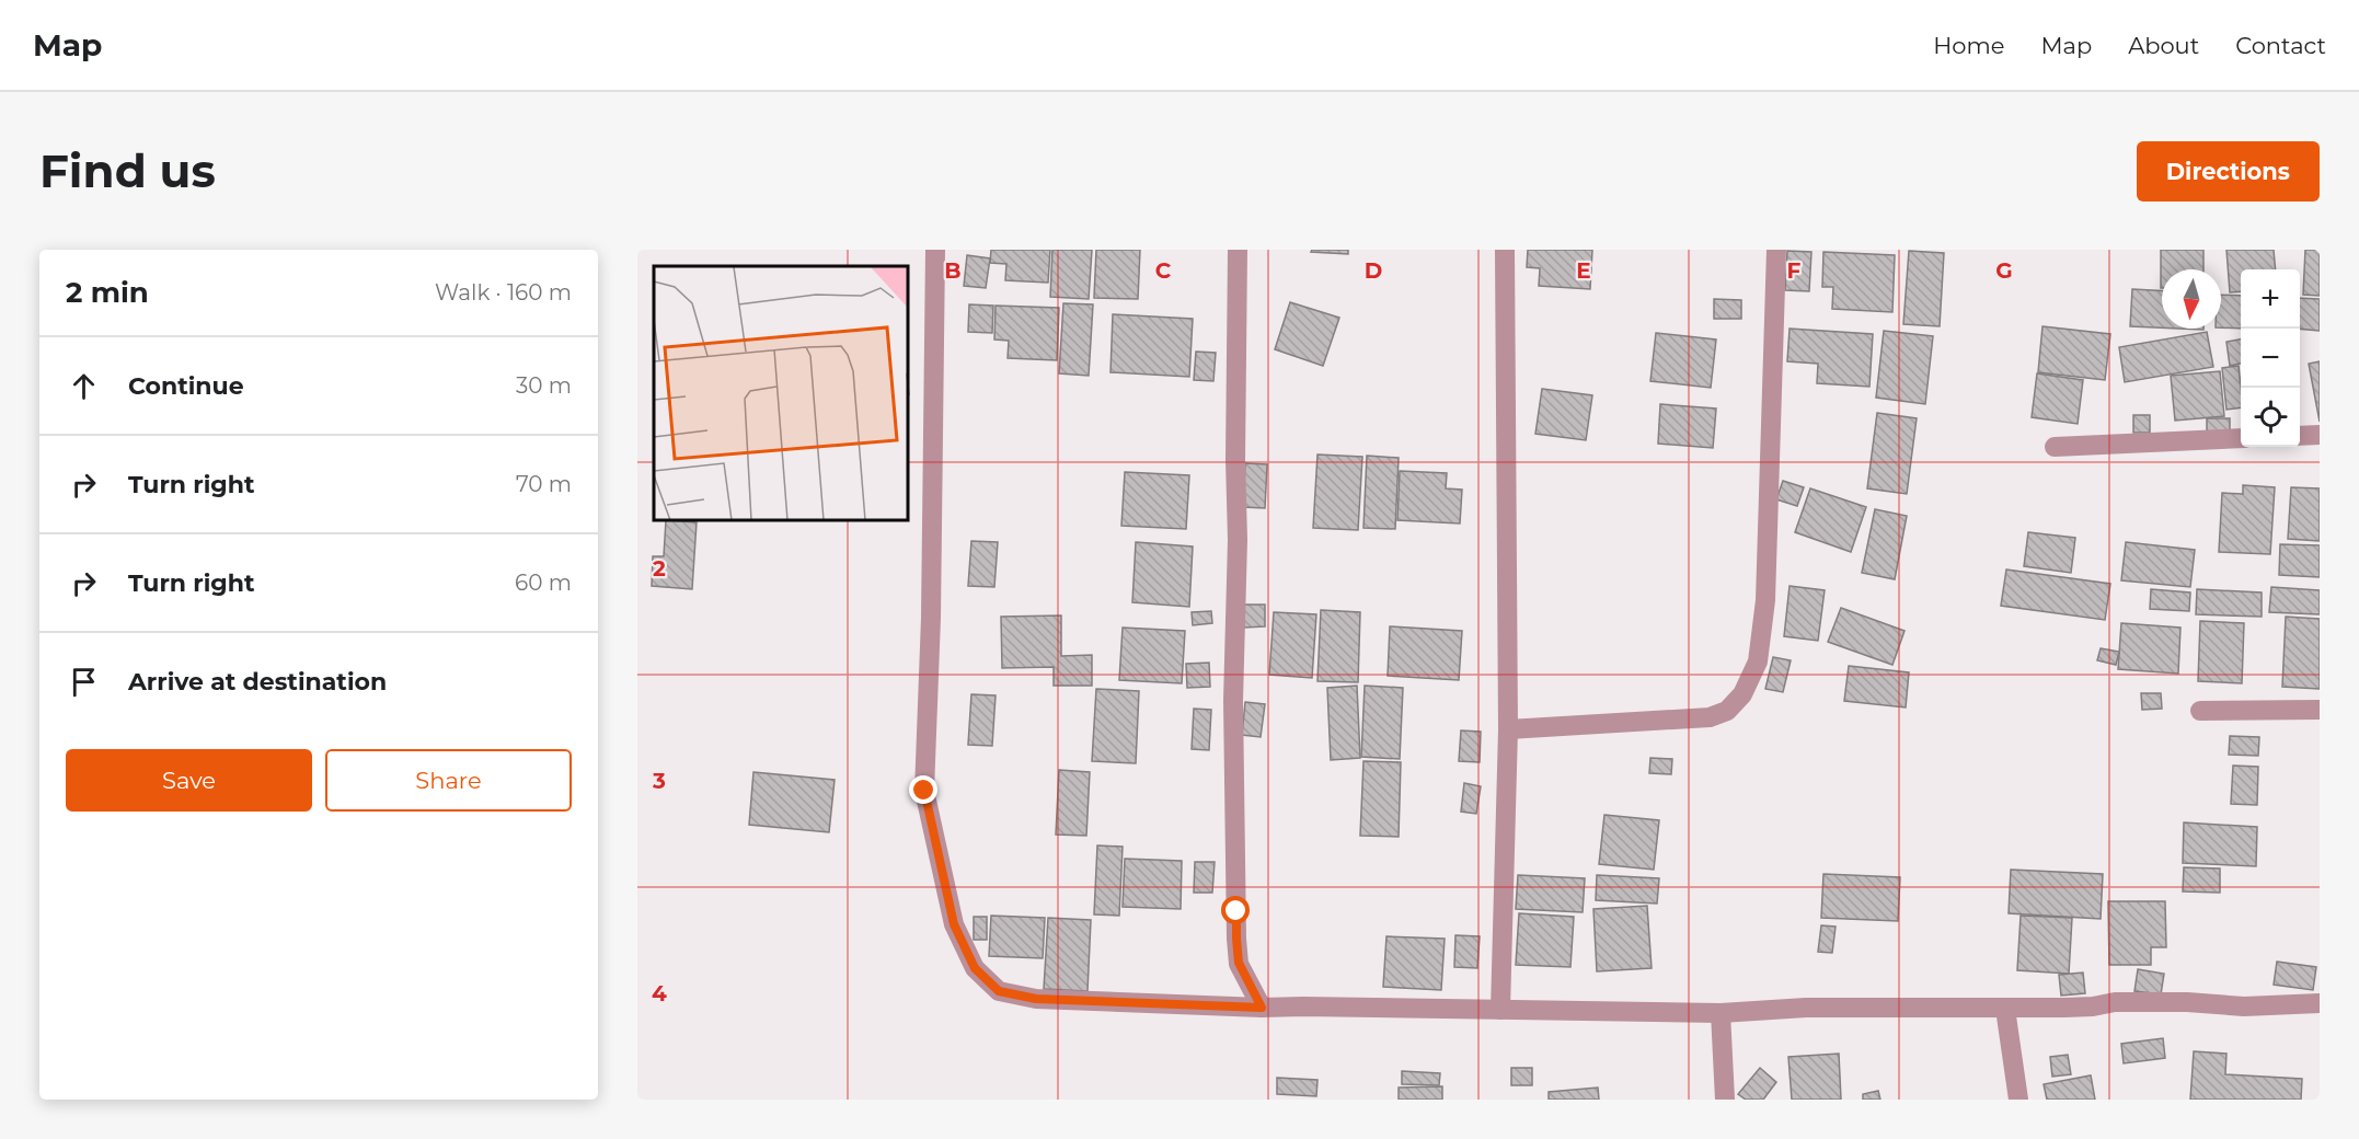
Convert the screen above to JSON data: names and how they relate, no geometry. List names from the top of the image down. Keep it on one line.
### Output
{"north":"bottom","page":{"header":"Map","nav":["Home","Map","About","Contact"],"buttons":["Directions",["Save","Share"]],"title":"Find us","heading":["2 min","Walk · 160 m"],"map_buttons":["+","−"],"list":[["Continue","30 m"],["Turn right","70 m"],["Turn right","60 m"],"Arrive at destination"]},"grid":{"columns":["B","C","D","E","F","G"],"rows":["2","3","4"]}}
